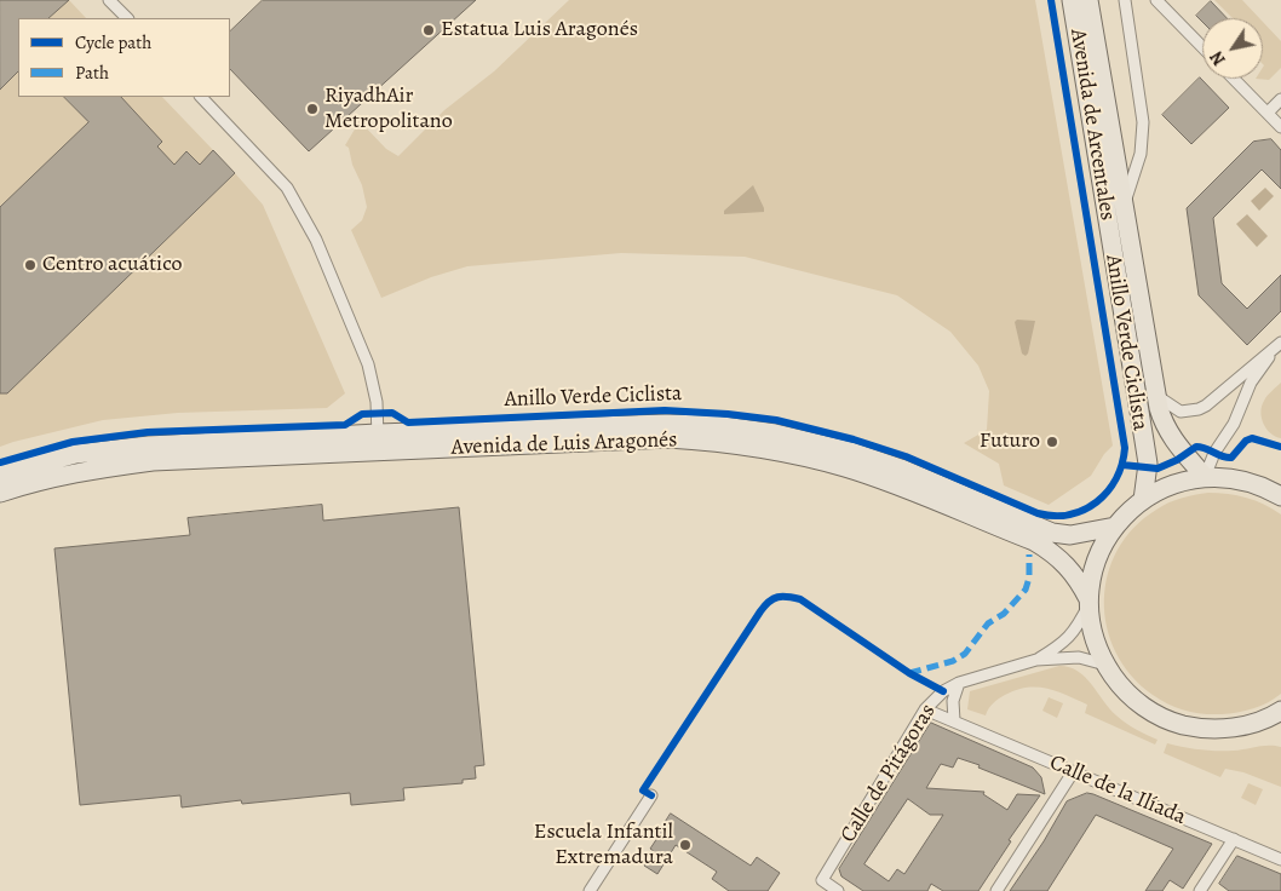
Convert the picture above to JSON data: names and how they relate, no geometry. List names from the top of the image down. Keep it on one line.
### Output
{"streets":{"main road":["Avenida de Arcentales","Avenida de Luis Aragonés"],"street":["Calle de Pitágoras","Calle de la Ilíada"],"cycle path":["Anillo Verde Ciclista"]},"crossings":[["Avenida de Luis Aragonés","Calle de Pitágoras"],["Calle de Pitágoras","Calle de la Ilíada"]],"places":["Estatua Luis Aragonés","RiyadhAir Metropolitano","Centro acuático","Futuro","Escuela Infantil Extremadura"],"legend":["Cycle path","Path"],"north":"bottom left"}
